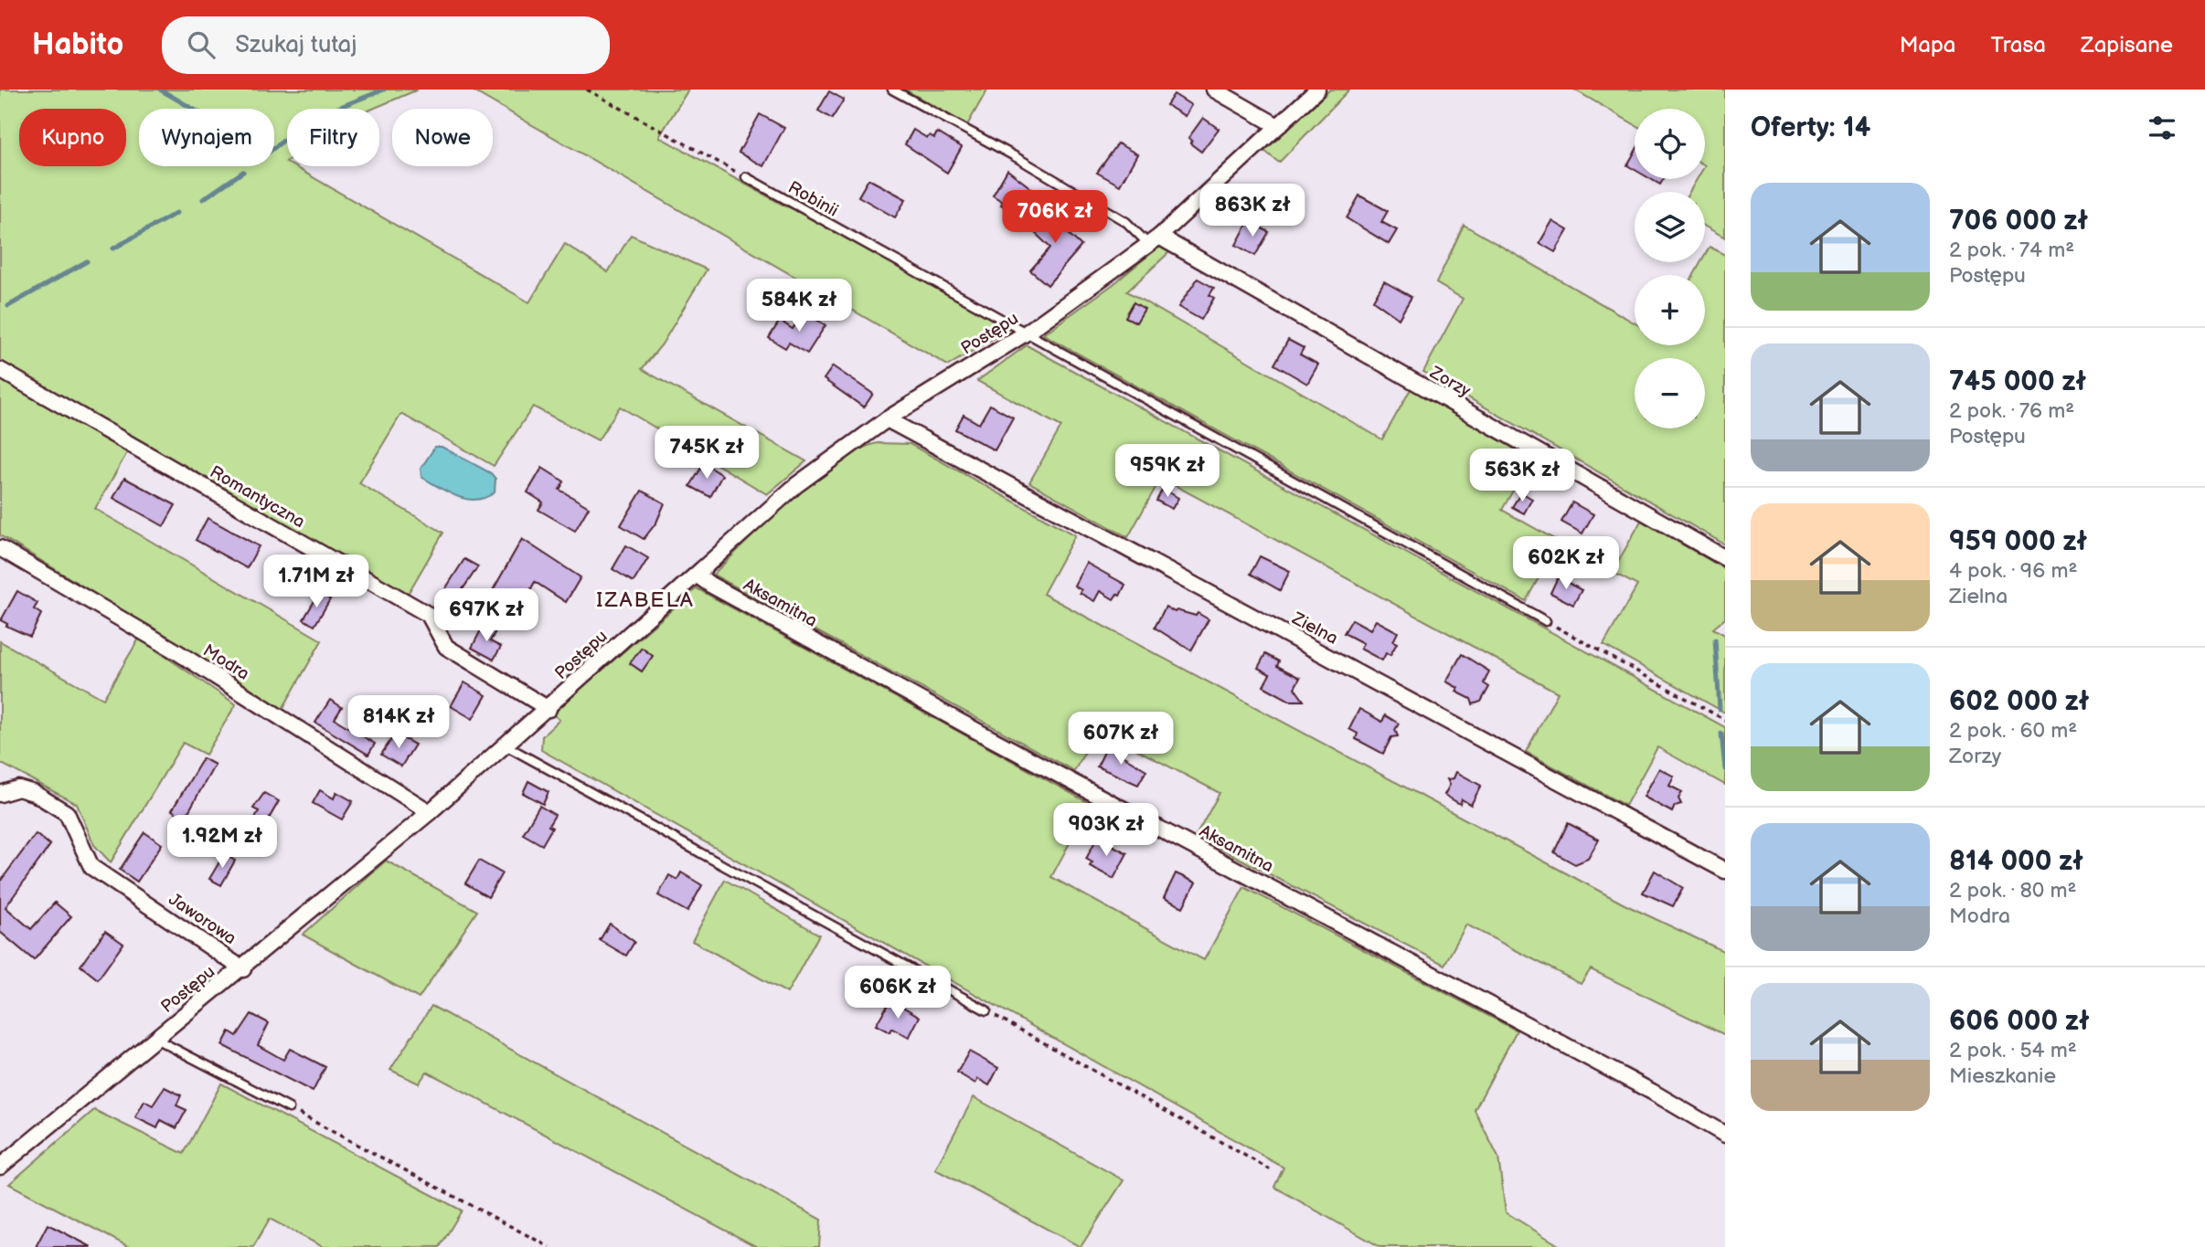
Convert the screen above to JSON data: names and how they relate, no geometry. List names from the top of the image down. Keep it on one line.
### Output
{"streets":{"street":["Postępu","Zorzy","Romantyczna","Aksamitna","Zielna","Modra","Jaworowa"],"lane":["Robinii"]},"crossings":[["Robinii","Postępu"],["Postępu","Zorzy"],["Postępu","Romantyczna"],["Postępu","Aksamitna"],["Postępu","Zielna"],["Postępu","Modra"],["Postępu","Jaworowa"]],"districts":["IZABELA"],"page":{"header":"Habito","search":"Szukaj tutaj","nav":["Mapa","Trasa","Zapisane"],"heading":"Oferty: 14","map_buttons":["+","−"],"chip":["Kupno","Wynajem","Filtry","Nowe"],"list":[{"name":"706 000 zł","note":"2 pok. · 74 m² · Postępu"},{"name":"745 000 zł","note":"2 pok. · 76 m² · Postępu"},{"name":"959 000 zł","note":"4 pok. · 96 m² · Zielna"},{"name":"602 000 zł","note":"2 pok. · 60 m² · Zorzy"},{"name":"814 000 zł","note":"2 pok. · 80 m² · Modra"},{"name":"606 000 zł","note":"2 pok. · 54 m² · Mieszkanie"}],"price":["863K zł","706K zł","584K zł","745K zł","959K zł","563K zł","602K zł","1.71M zł","697K zł","814K zł","607K zł","903K zł","1.92M zł","606K zł"]}}
